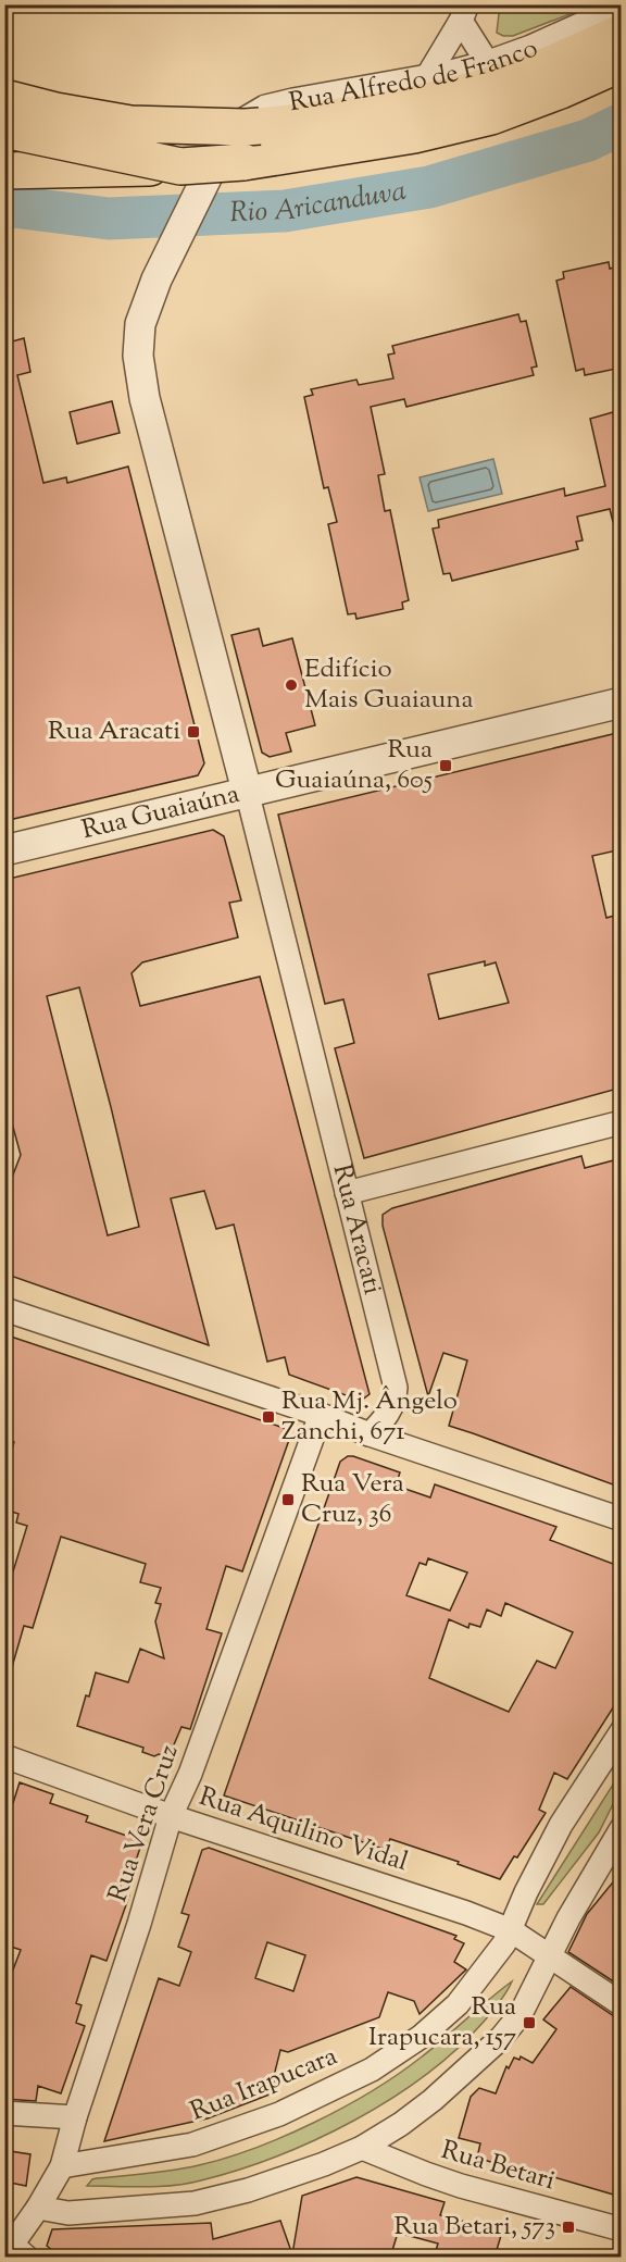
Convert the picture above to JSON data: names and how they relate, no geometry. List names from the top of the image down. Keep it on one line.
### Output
{"streets":{"street":["Rua Alfredo de Franco","Rua Guaiaúna","Rua Aracati","Rua Vera Cruz","Rua Aquilino Vidal","Rua Irapucara","Rua Betari"]},"crossings":[["Rua Alfredo de Franco","Rua Aracati"],["Rua Guaiaúna","Rua Aracati"],["Rua Vera Cruz","Rua Aquilino Vidal"],["Rua Vera Cruz","Rua Irapucara"],["Rua Aquilino Vidal","Rua Irapucara"]],"water":["Rio Aricanduva"],"places":{"other":["Edifício Mais Guaiauna"],"transit":["Rua Aracati","Rua Guaiaúna, 605","Rua Mj. Ângelo Zanchi, 671","Rua Vera Cruz, 36","Rua Irapucara, 157","Rua Betari, 573"]}}
